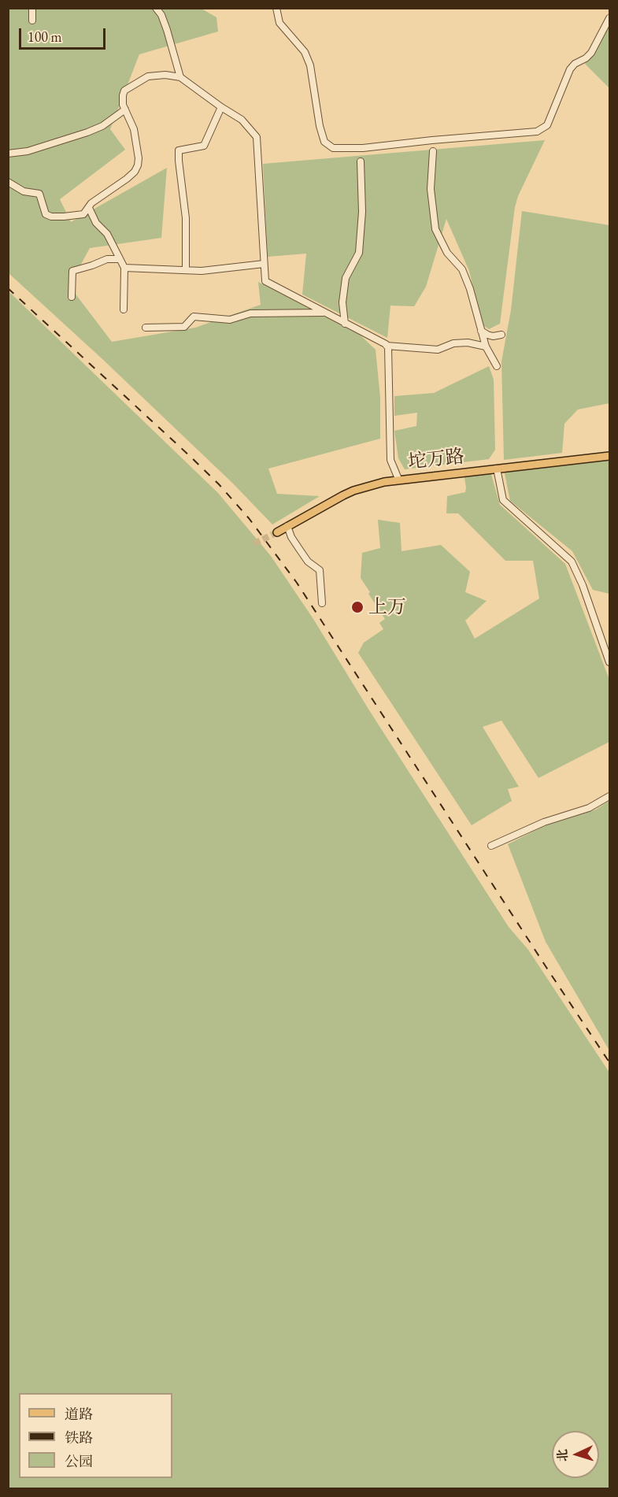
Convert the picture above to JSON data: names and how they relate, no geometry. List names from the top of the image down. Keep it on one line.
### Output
{"streets":{"main road":["坨万路"]},"places":["上万"],"legend":["道路","铁路","公园"],"scale_bar":"100 m","north":"left"}
